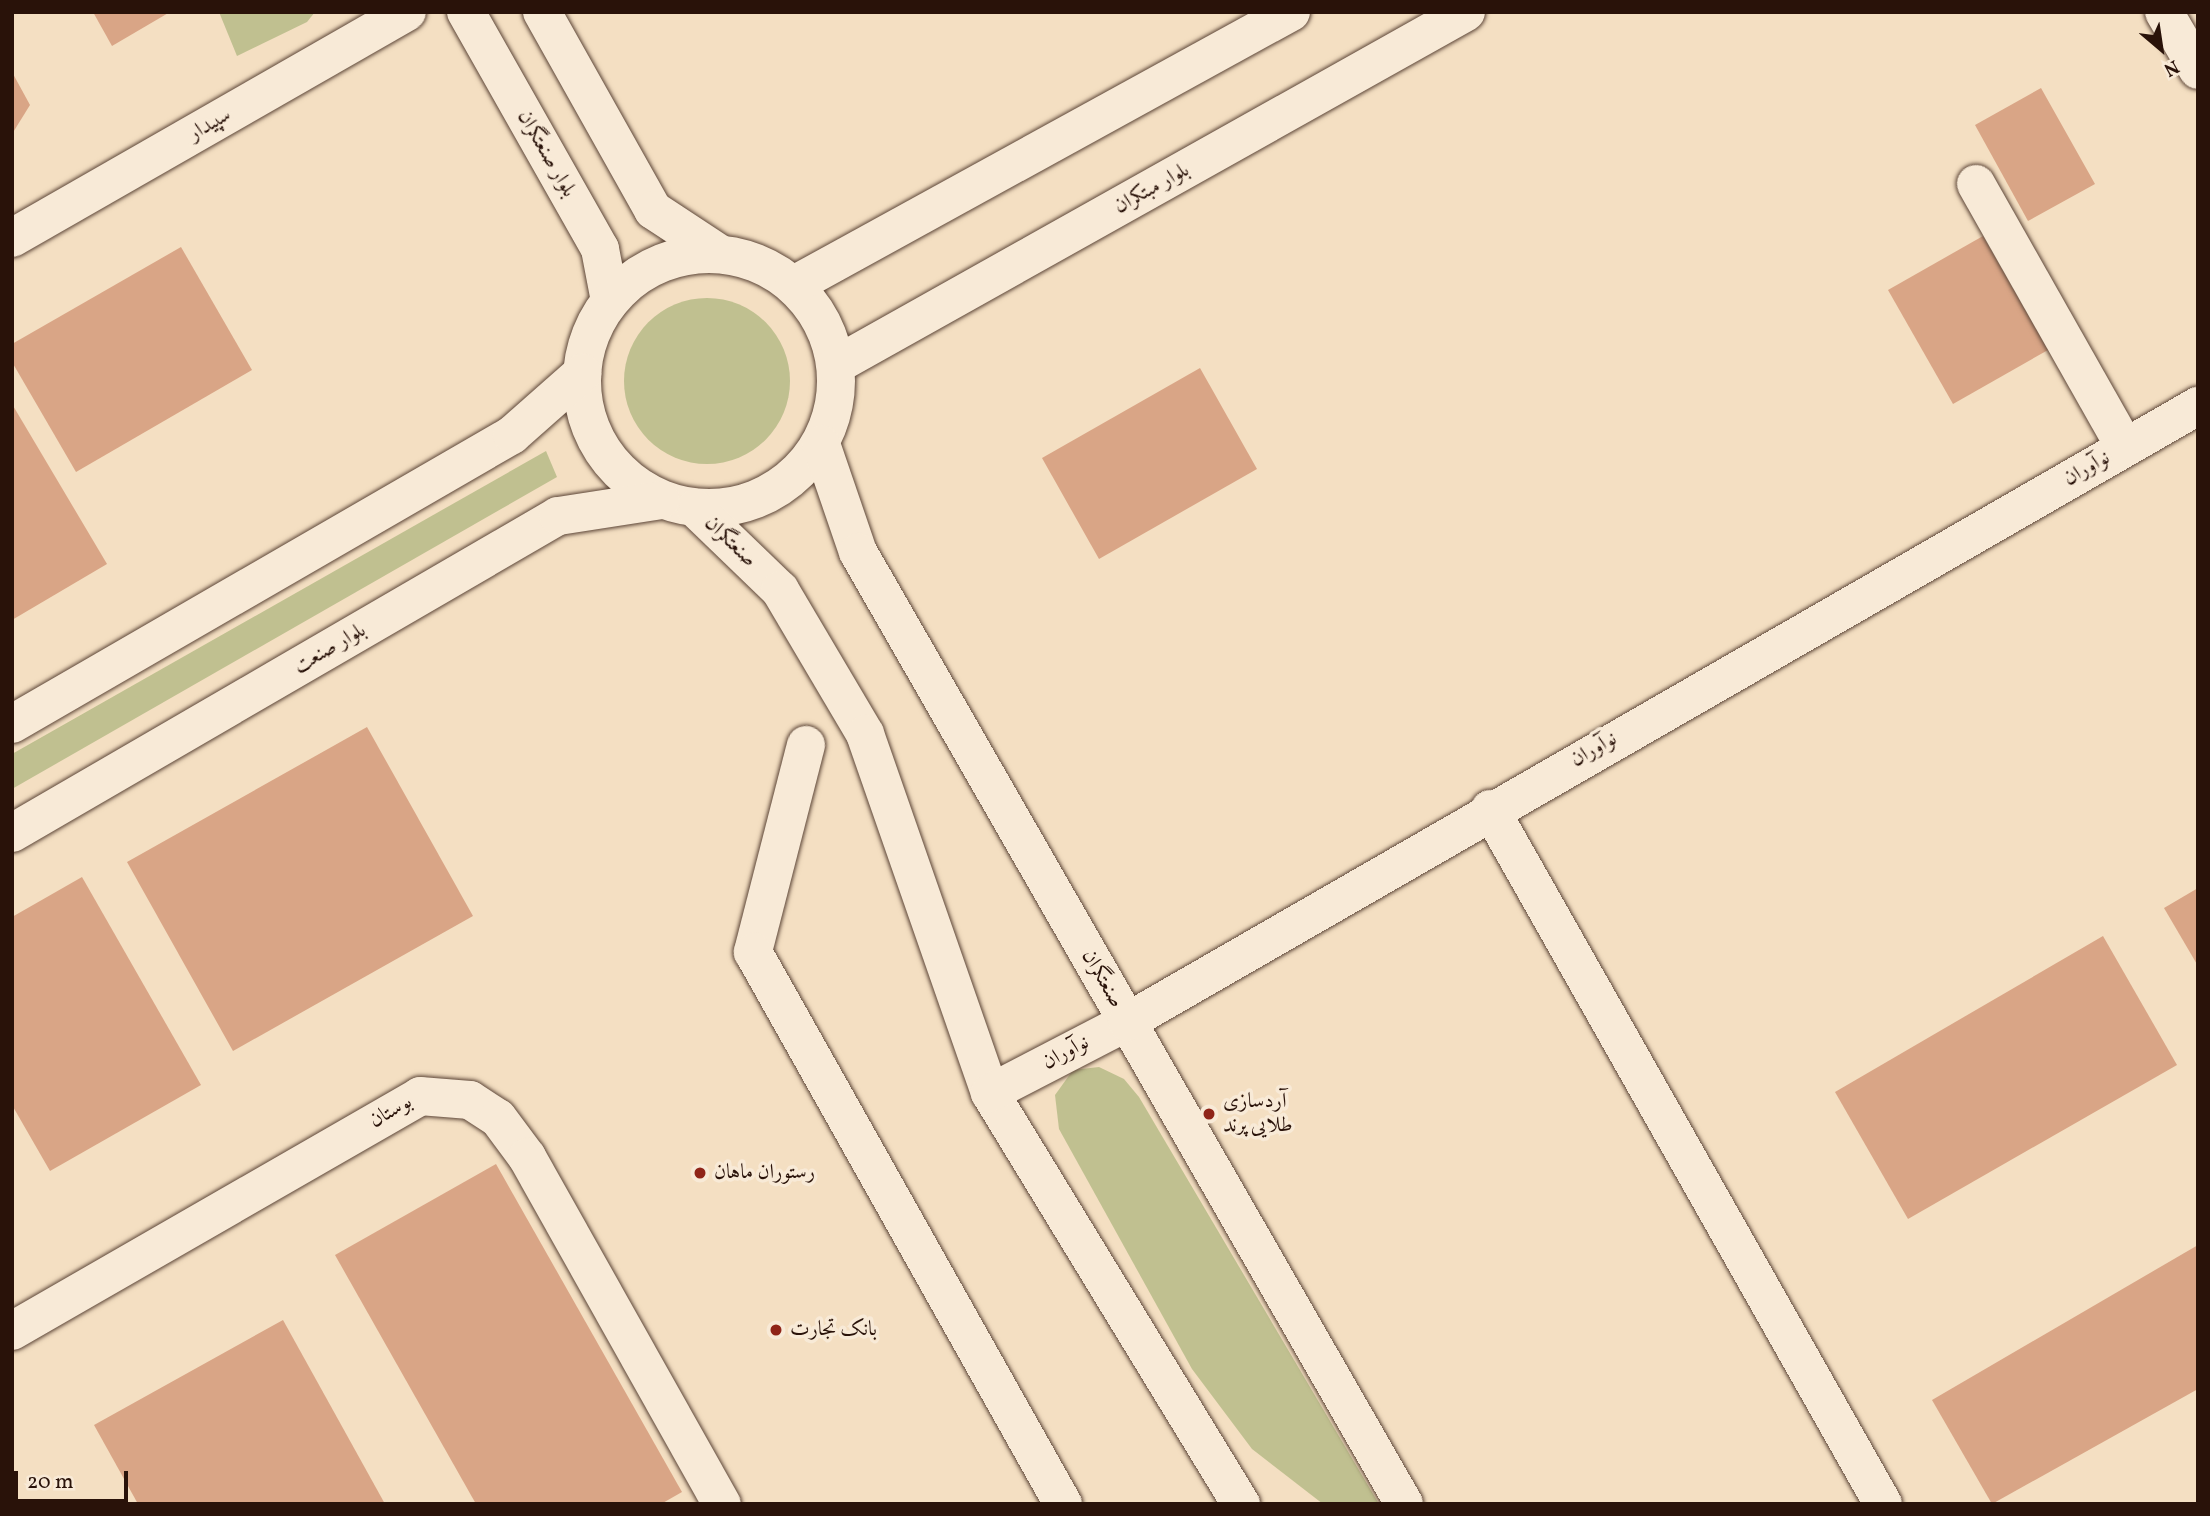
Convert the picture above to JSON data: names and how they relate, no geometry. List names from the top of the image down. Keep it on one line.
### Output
{"streets":{"street":["سپیدار","بلوار صنعتگران","بلوار مبتکران","نوآوران","صنعتگران","بلوار صنعت","بوستان"]},"crossings":[["بلوار صنعتگران","صنعتگران"],["نوآوران","صنعتگران"],["صنعتگران","بلوار صنعت"]],"places":["آردسازی طلایی پرند","رستوران ماهان","بانک تجارت"],"scale_bar":"20 m","north":"bottom right"}
